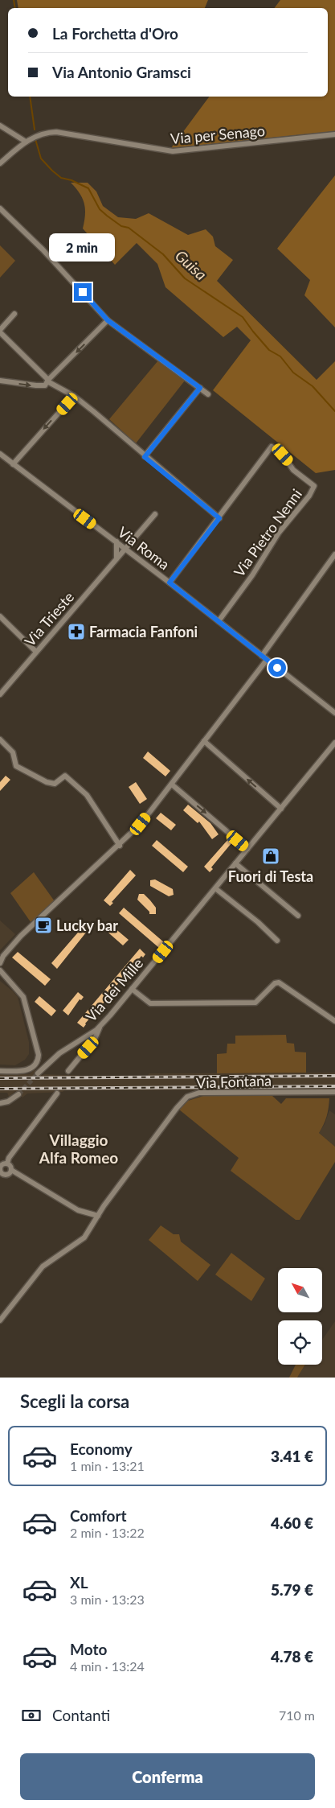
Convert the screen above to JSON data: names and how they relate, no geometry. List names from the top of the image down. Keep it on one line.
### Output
{"streets":{"street":["Via per Senago","Via Pietro Nenni","Via Roma","Via Trieste","Via dei Mille","Via Fontana"]},"crossings":[["Via Pietro Nenni","Via Roma"],["Via Roma","Via Trieste"]],"districts":["Villaggio Alfa Romeo"],"water":["Guisa"],"places":{"pharmacy":["Farmacia Fanfoni"],"shop":["Fuori di Testa"],"cafe":["Lucky bar"]},"north":"top left","page":{"banner":["La Forchetta d'Oro","Via Antonio Gramsci"],"bubble":"2 min","heading":"Scegli la corsa","list":[{"name":"Economy","note":"1 min · 13:21","value":"3.41 €"},{"name":"Comfort","note":"2 min · 13:22","value":"4.60 €"},{"name":"XL","note":"3 min · 13:23","value":"5.79 €"},{"name":"Moto","note":"4 min · 13:24","value":"4.78 €"}],"pay":["Contanti","710 m"],"buttons":"Conferma"}}
